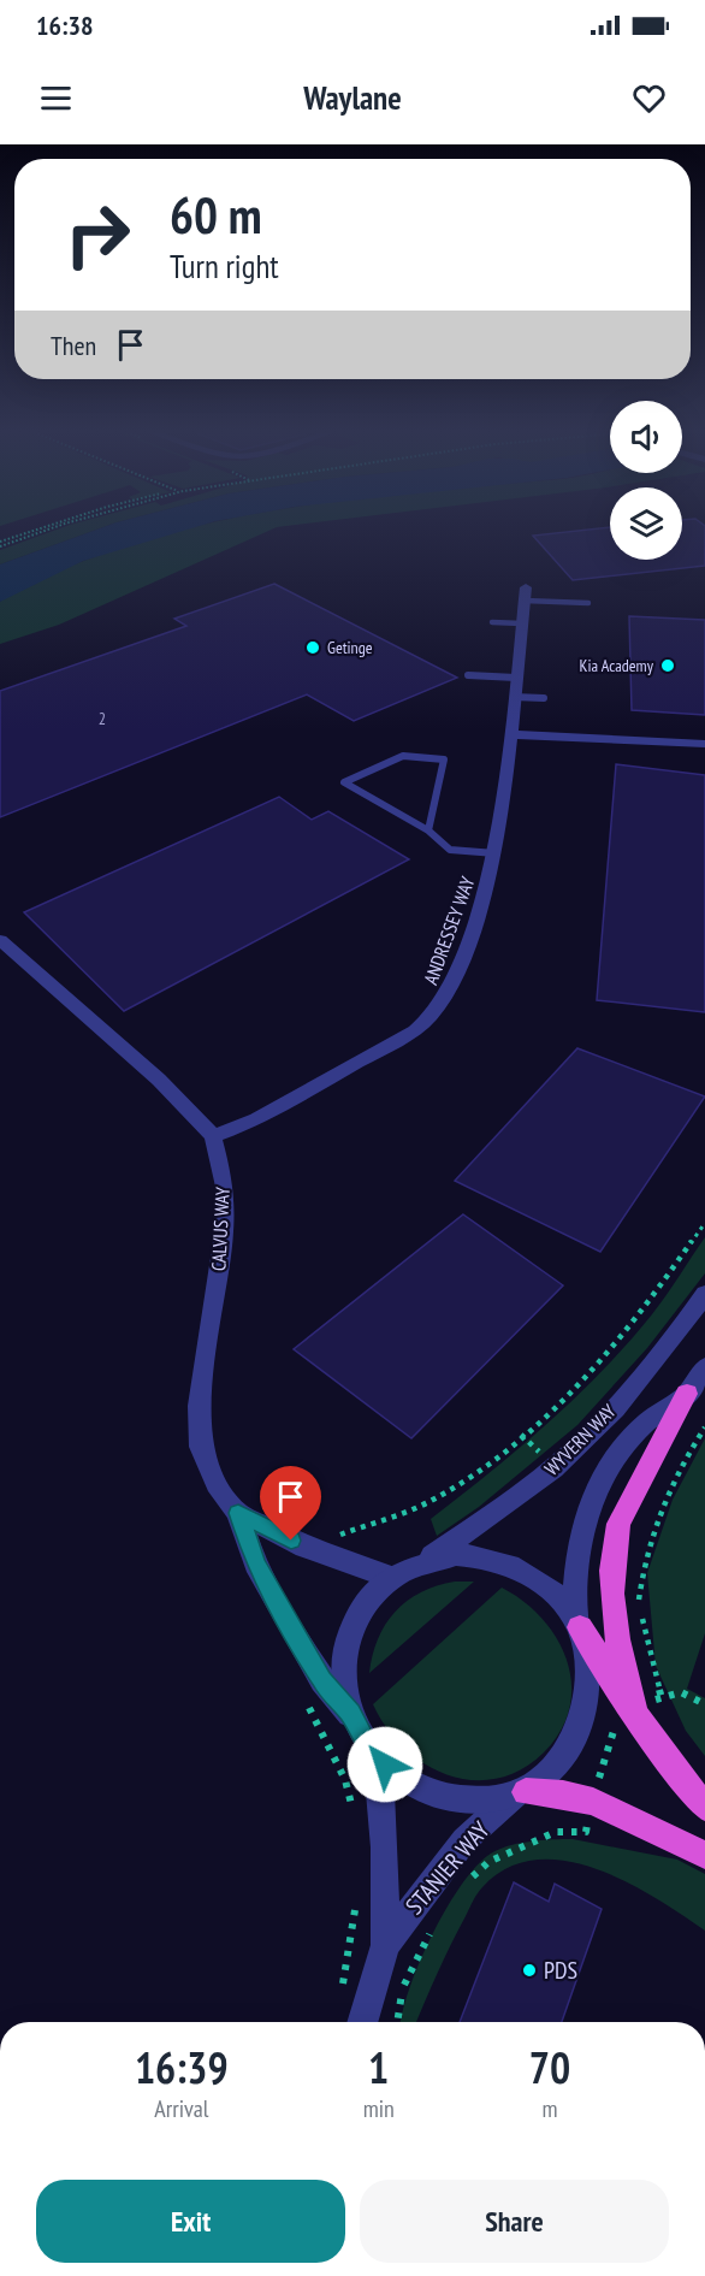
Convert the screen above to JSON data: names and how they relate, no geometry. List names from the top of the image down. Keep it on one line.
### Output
{"streets":{"street":["ANDRESSEY WAY","CALVUS WAY","WYVERN WAY","STANIER WAY"]},"crossings":[["ANDRESSEY WAY","CALVUS WAY"],["WYVERN WAY","STANIER WAY"]],"places":["Getinge","Kia Academy","PDS"],"house_numbers":["2"],"page":{"status":"16:38","header":"Waylane","turn":["60 m","Turn right"],"then":"Then","eta":["16:39","Arrival","1","min","70","m"],"buttons":["Exit","Share"]}}
